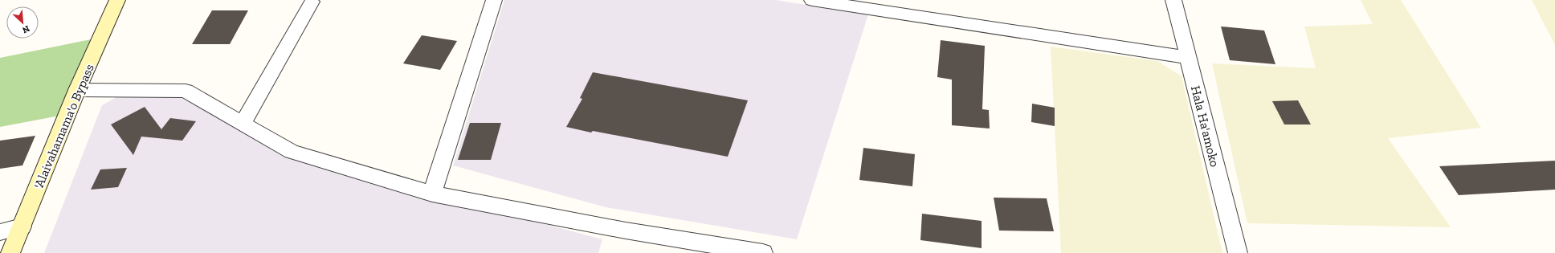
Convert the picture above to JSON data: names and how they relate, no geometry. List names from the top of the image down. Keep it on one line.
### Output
{"streets":{"main road":["'Alaivahamama'o Bypass"],"street":["Hala Ha'amoko"]},"north":"bottom right"}
